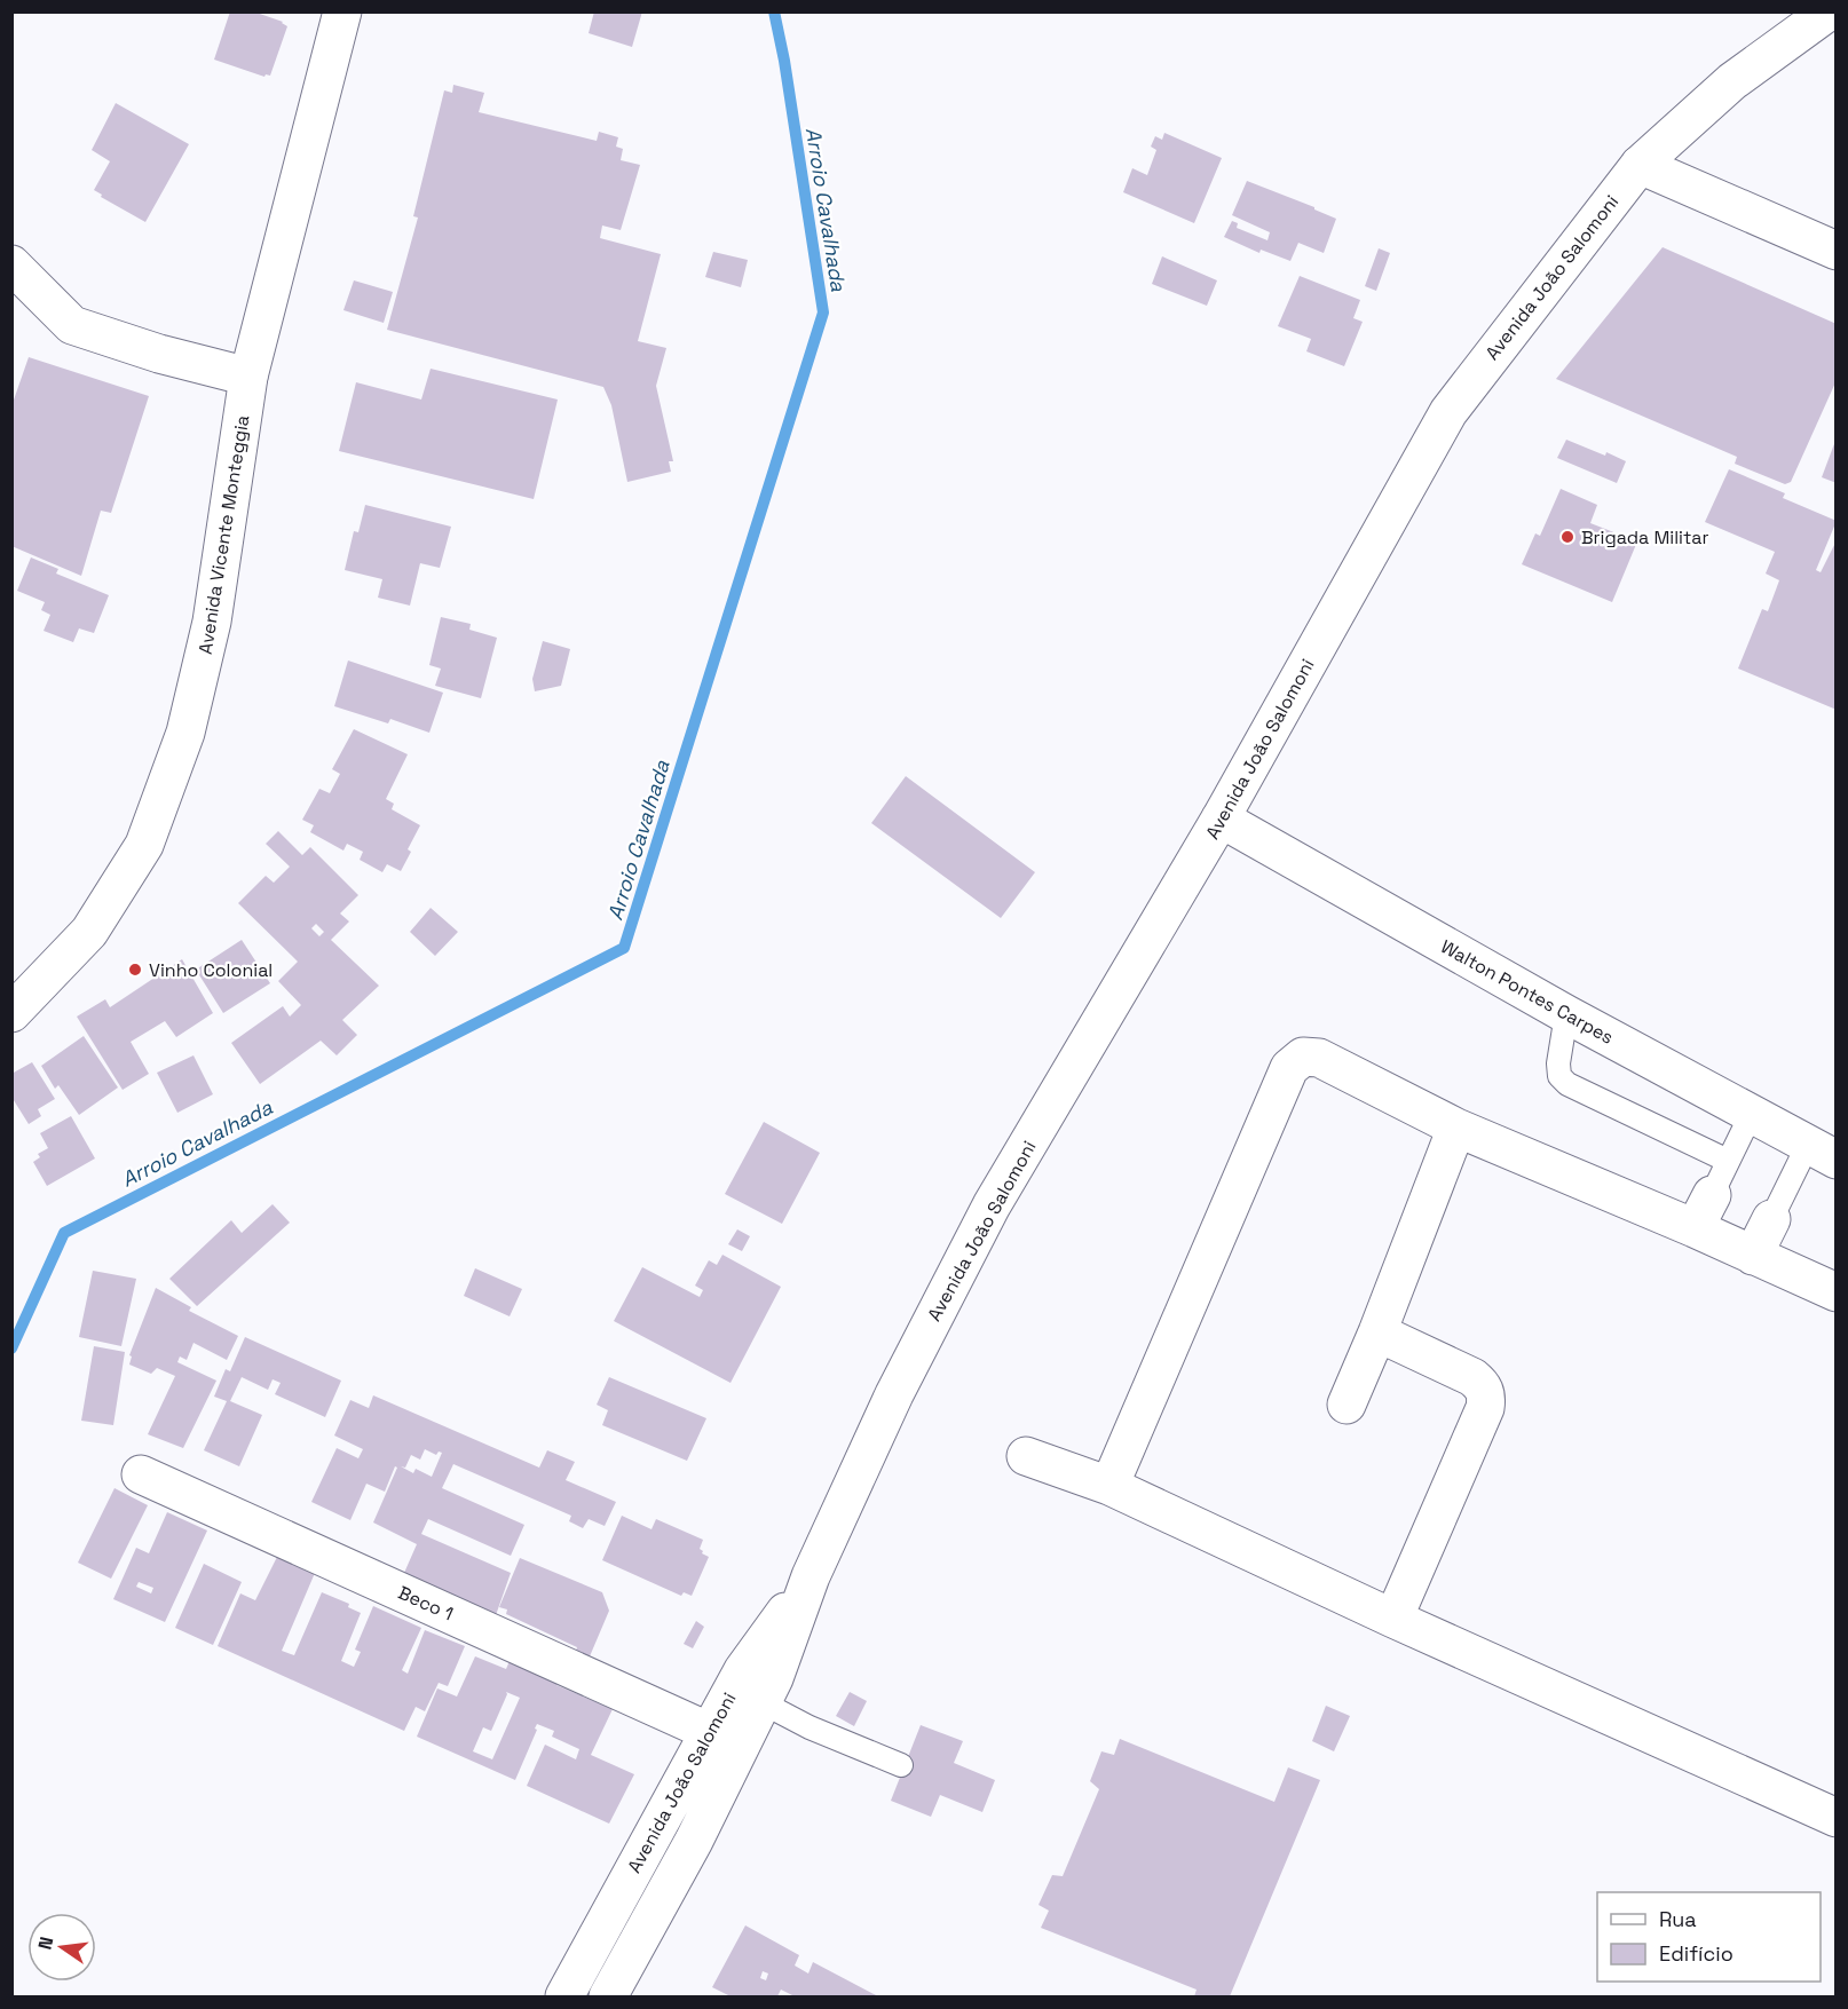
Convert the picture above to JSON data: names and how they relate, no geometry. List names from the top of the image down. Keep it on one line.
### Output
{"streets":{"street":["Avenida João Salomoni","Avenida Vicente Monteggia","Walton Pontes Carpes","Beco 1"]},"crossings":[["Avenida João Salomoni","Walton Pontes Carpes"],["Avenida João Salomoni","Beco 1"]],"water":["Arroio Cavalhada"],"places":["Brigada Militar","Vinho Colonial"],"legend":["Rua","Edifício"],"north":"left"}
